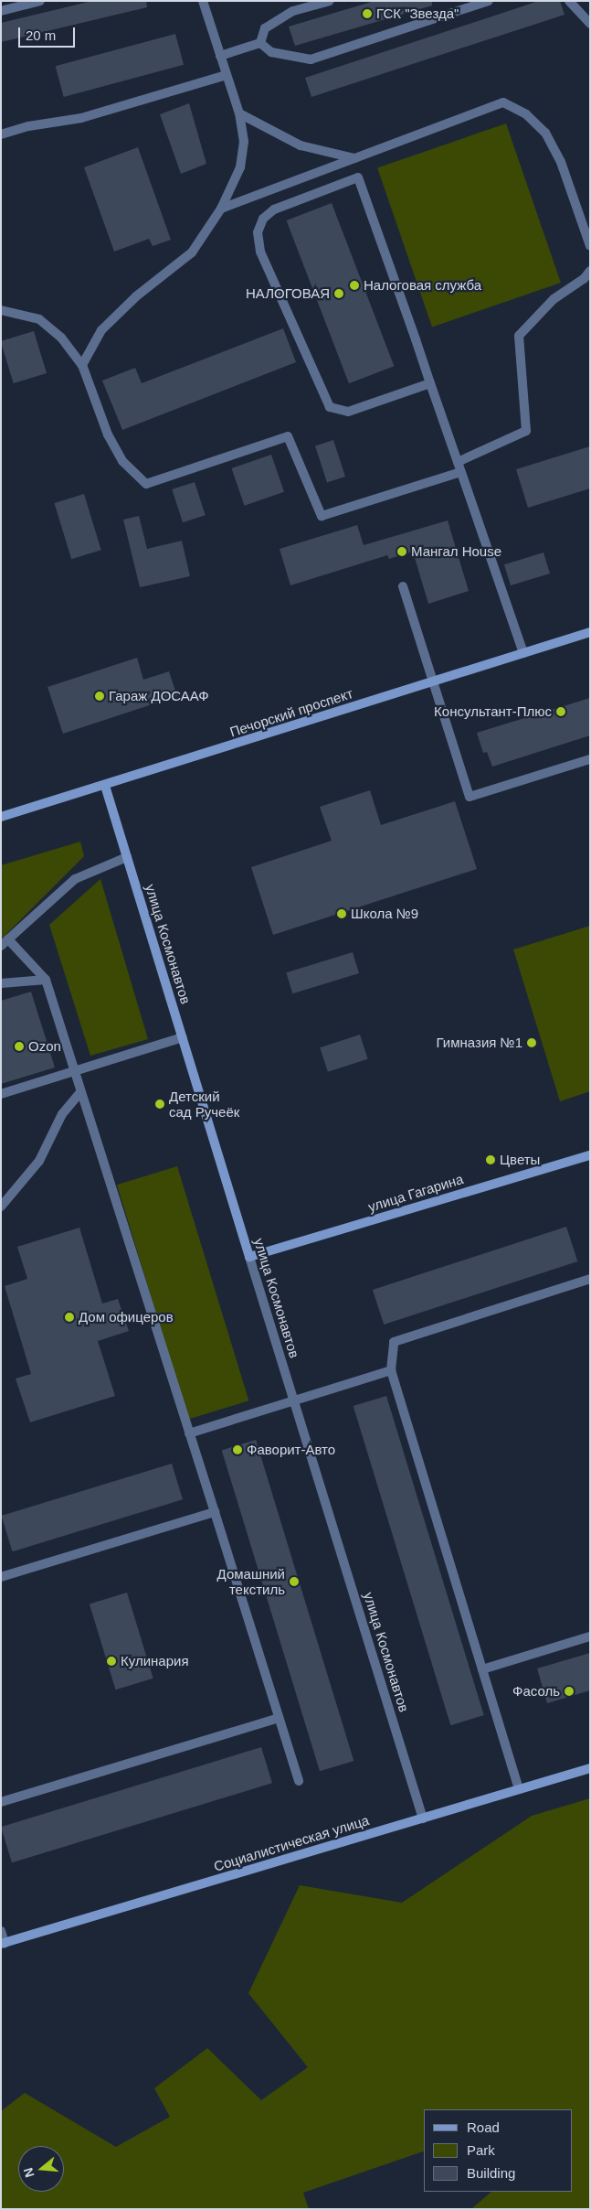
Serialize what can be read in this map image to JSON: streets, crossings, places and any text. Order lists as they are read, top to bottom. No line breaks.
{"streets":{"main road":["Печорский проспект","улица Космонавтов","улица Гагарина","Социалистическая улица"]},"crossings":[["Печорский проспект","улица Космонавтов"],["улица Космонавтов","улица Гагарина"],["улица Космонавтов","Социалистическая улица"]],"places":["ГСК \"Звезда\"","Налоговая служба","НАЛОГОВАЯ","Мангал House","Гараж ДОСААФ","Консультант-Плюс","Школа №9","Гимназия №1","Ozon","Детский сад Ручеёк","Цветы","Дом офицеров","Фаворит-Авто","Домашний текстиль","Кулинария","Фасоль"],"legend":["Road","Park","Building"],"scale_bar":"20 m","north":"left"}
